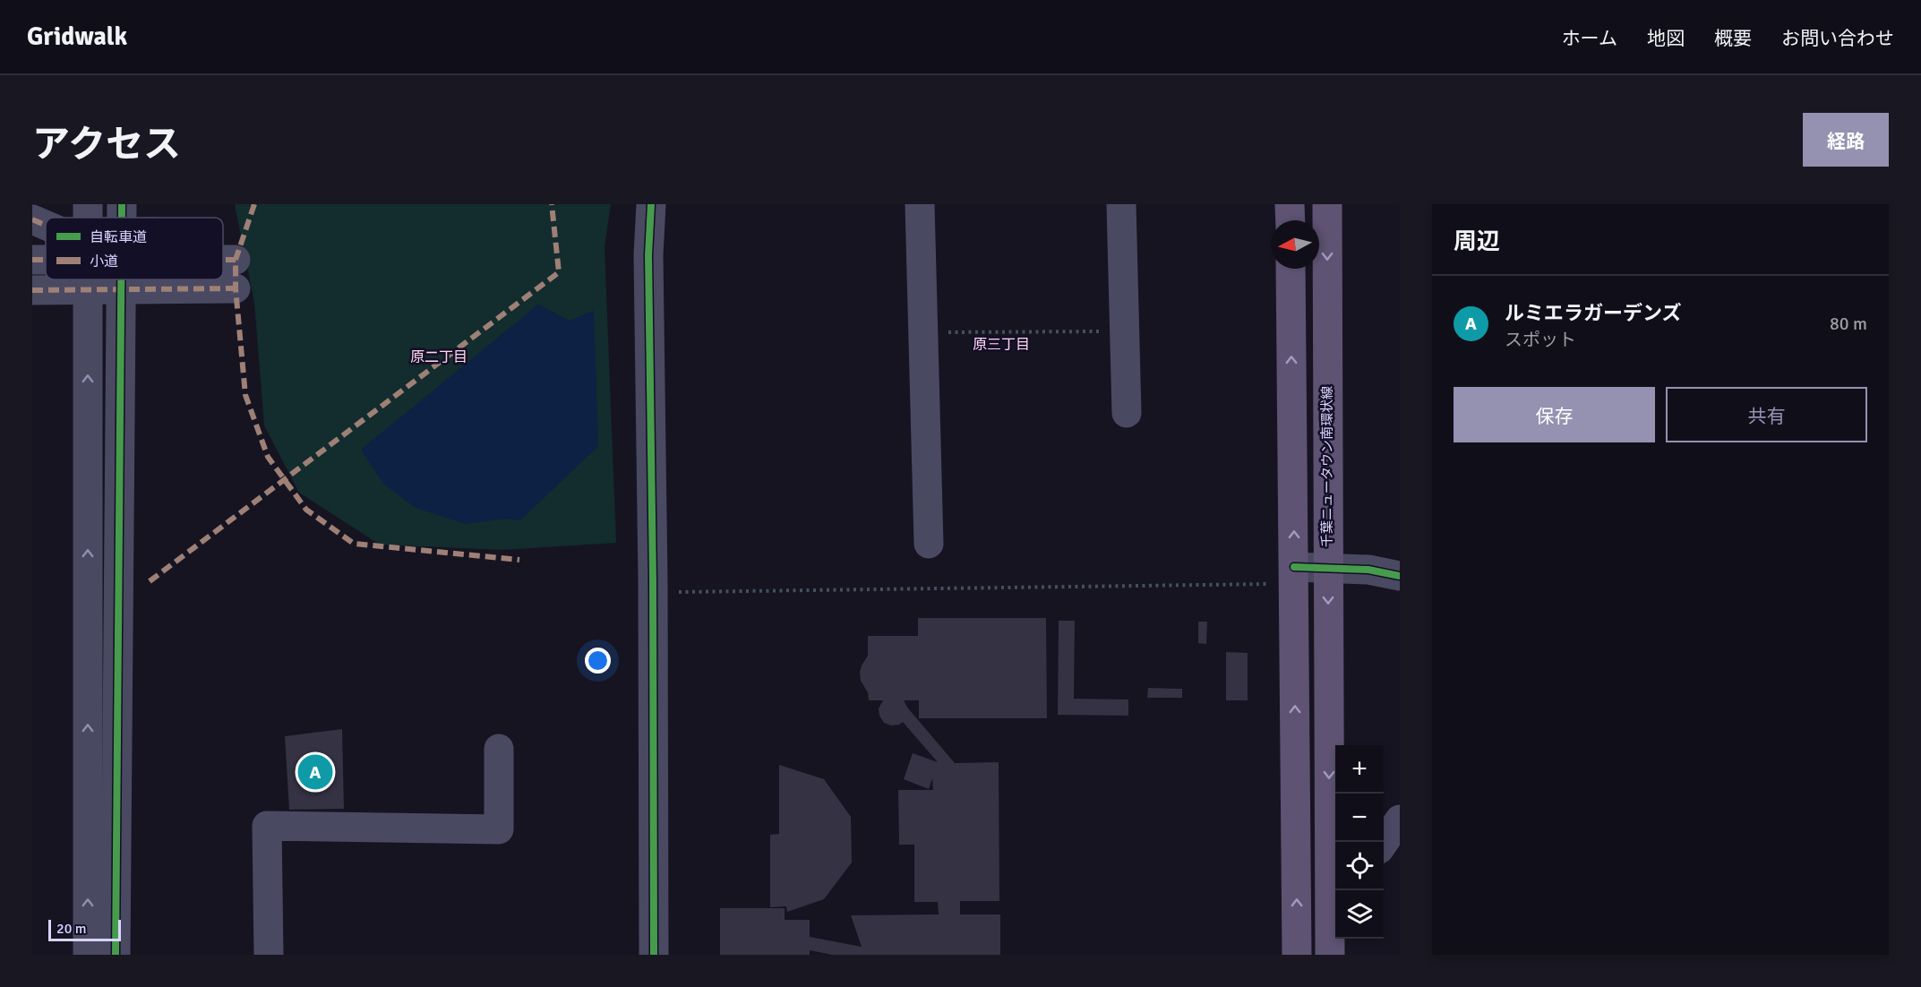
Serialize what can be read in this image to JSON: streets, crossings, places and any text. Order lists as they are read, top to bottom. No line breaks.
{"streets":{"main road":["千葉ニュータウン南環状線"]},"districts":["原三丁目","原二丁目"],"legend":["自転車道","小道"],"scale_bar":"20 m","north":"left","page":{"header":"Gridwalk","nav":["ホーム","地図","概要","お問い合わせ"],"title":"アクセス","buttons":["経路",["保存","共有"]],"heading":"周辺","list":[{"mark":"A","name":"ルミエラガーデンズ","note":"スポット","value":"80 m"}],"map_buttons":["+","−"],"pins":"A","scale":"20 m"}}
